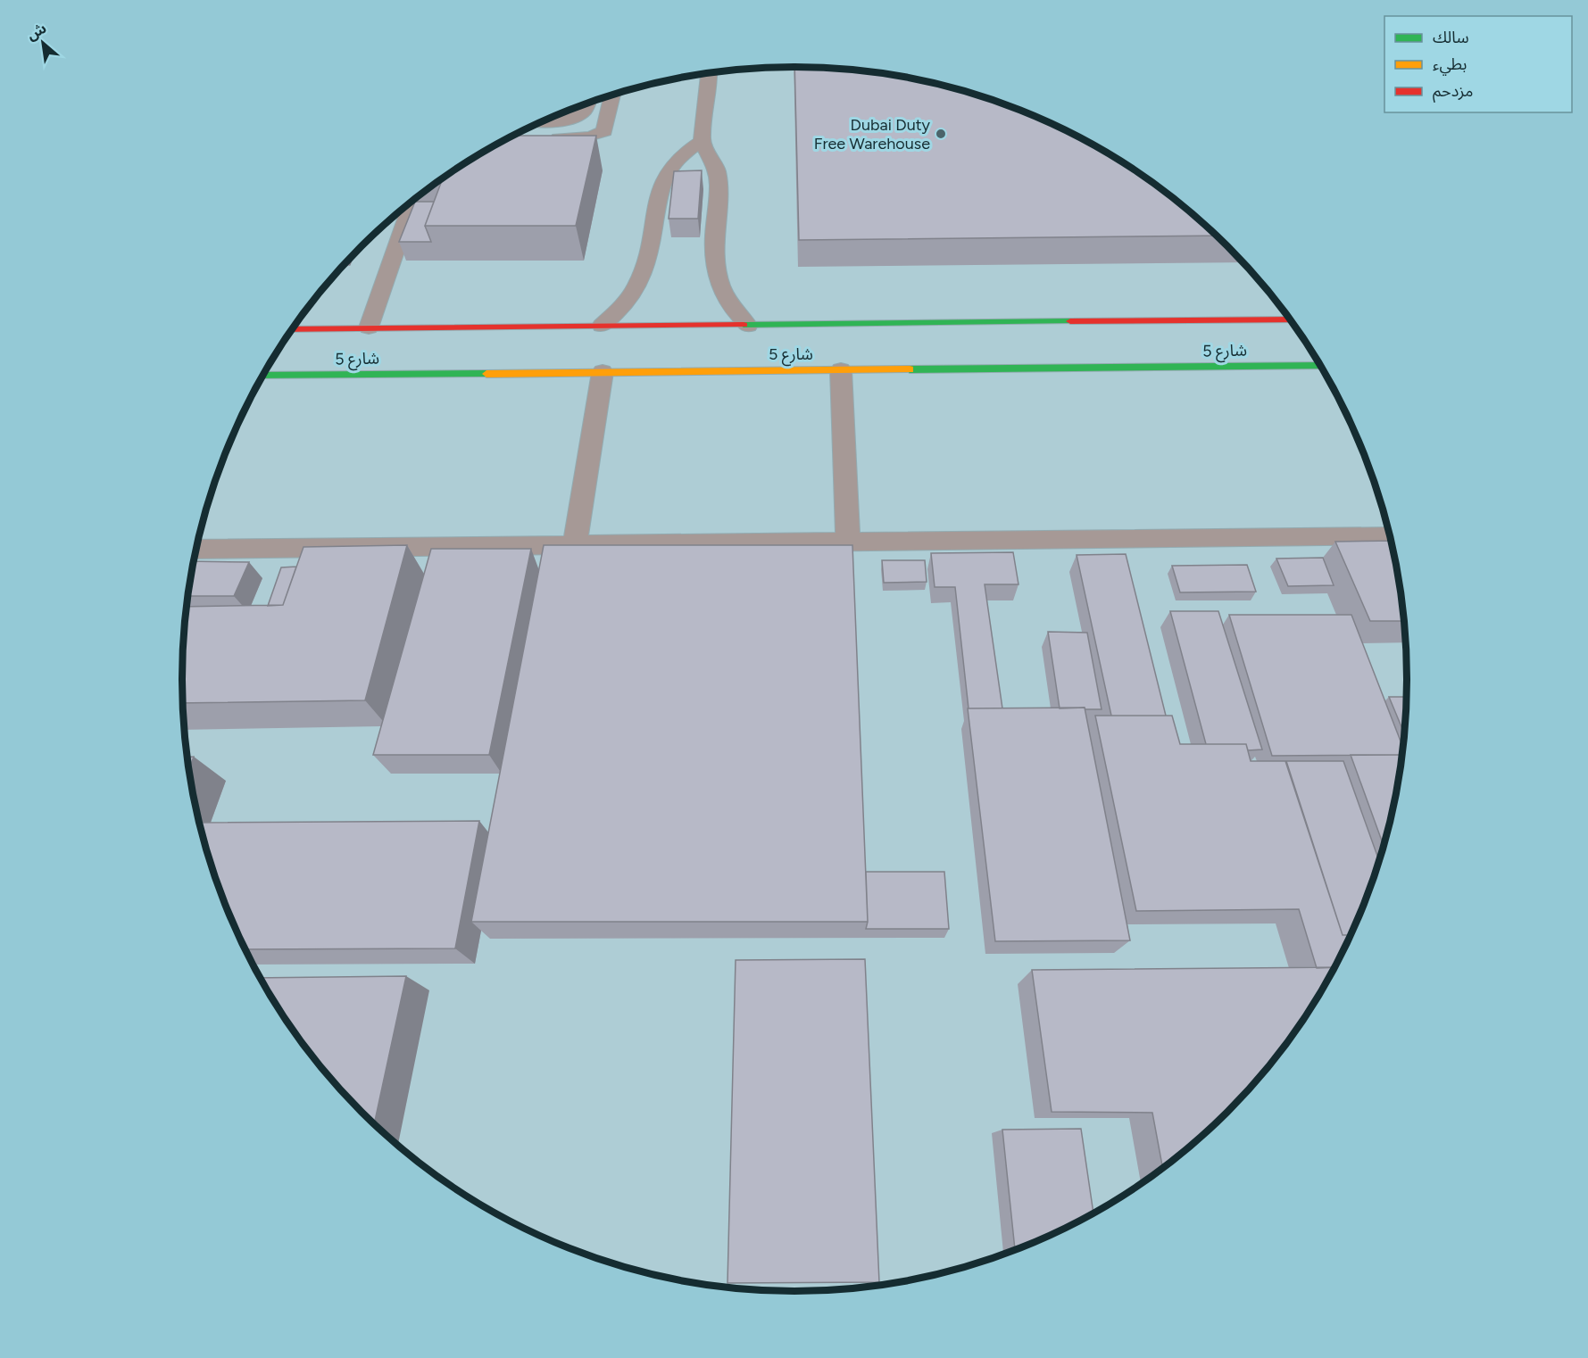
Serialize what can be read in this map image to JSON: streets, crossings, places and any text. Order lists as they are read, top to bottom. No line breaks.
{"streets":{"street":["شارع 5"]},"places":["Dubai Duty Free Warehouse"],"legend":["سالك","بطيء","مزدحم"],"north":"top left"}
